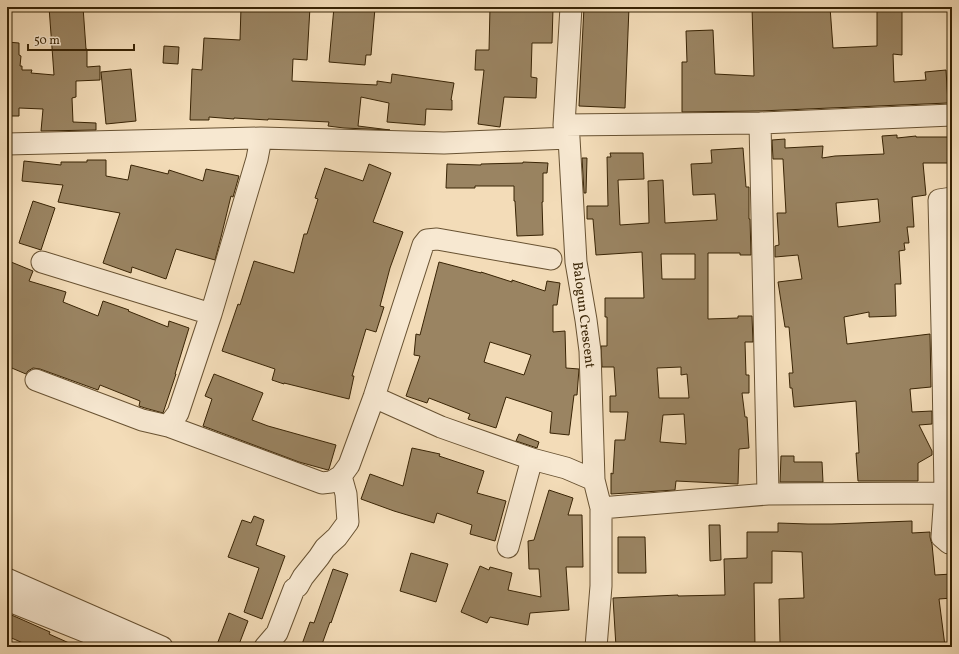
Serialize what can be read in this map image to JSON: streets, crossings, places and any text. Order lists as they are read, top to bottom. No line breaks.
{"streets":{"street":["Balogun Crescent"]},"scale_bar":"50 m"}
